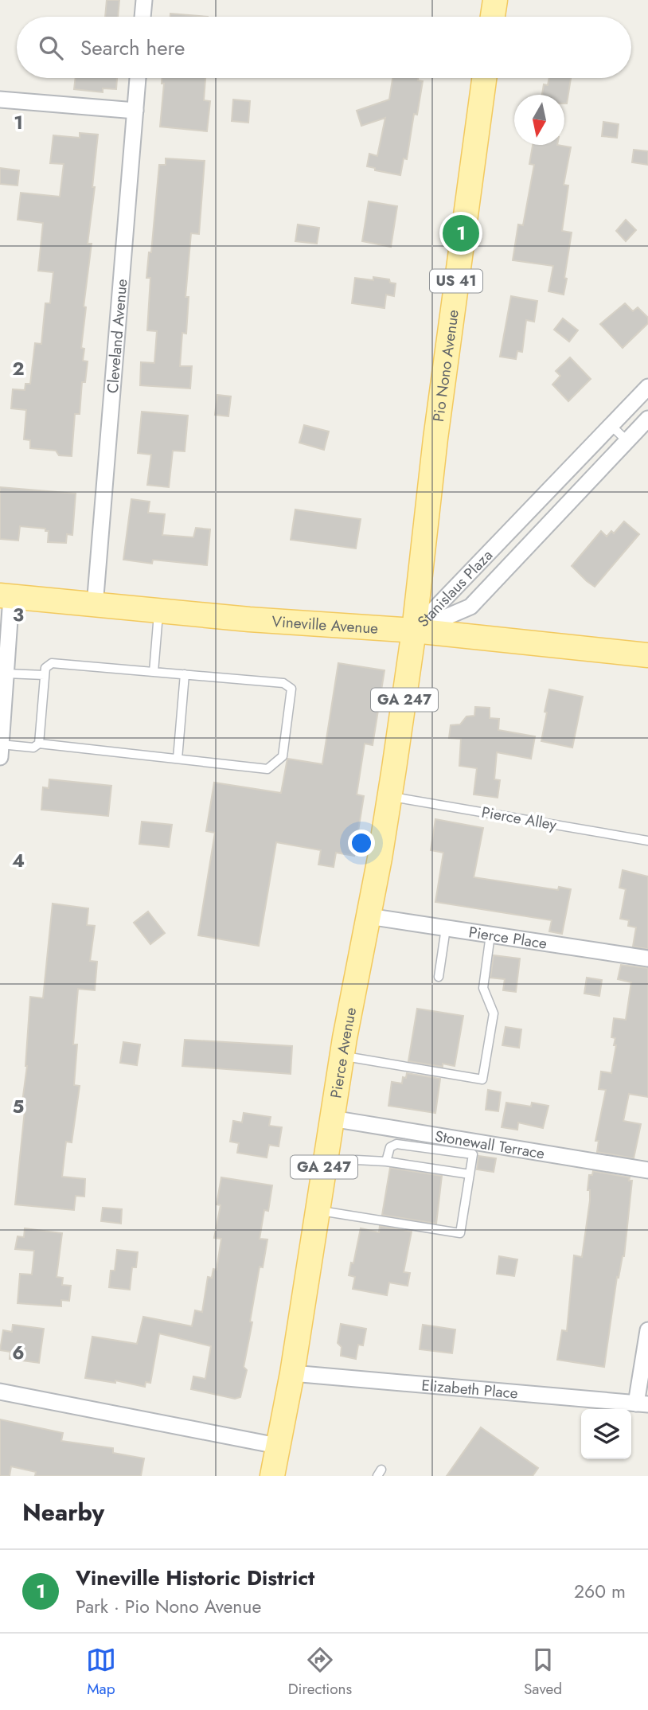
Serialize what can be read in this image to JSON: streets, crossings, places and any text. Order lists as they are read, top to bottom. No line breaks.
{"streets":{"main road":["US 41","Pio Nono Avenue","Vineville Avenue","GA 247","Pierce Avenue"],"street":["Cleveland Avenue","Stanislaus Plaza","Pierce Place","Stonewall Terrace","Elizabeth Place"],"lane":["Pierce Alley"]},"crossings":[["Cleveland Avenue","Vineville Avenue"],["Pio Nono Avenue","Stanislaus Plaza"],["Pio Nono Avenue","Vineville Avenue"],["Pio Nono Avenue","Pierce Avenue"],["Stanislaus Plaza","Vineville Avenue"],["Stanislaus Plaza","Pierce Avenue"],["Vineville Avenue","Pierce Avenue"],["Pierce Alley","Pierce Avenue"],["Pierce Place","Pierce Avenue"],["Pierce Avenue","Stonewall Terrace"],["Pierce Avenue","Elizabeth Place"]],"north":"bottom","page":{"search":"Search here","pins":"1","heading":"Nearby","list":[{"mark":"1","name":"Vineville Historic District","note":"Park · Pio Nono Avenue","value":"260 m"}],"nav":["Map","Directions","Saved"]},"grid":{"rows":["1","2","3","4","5","6"]}}
